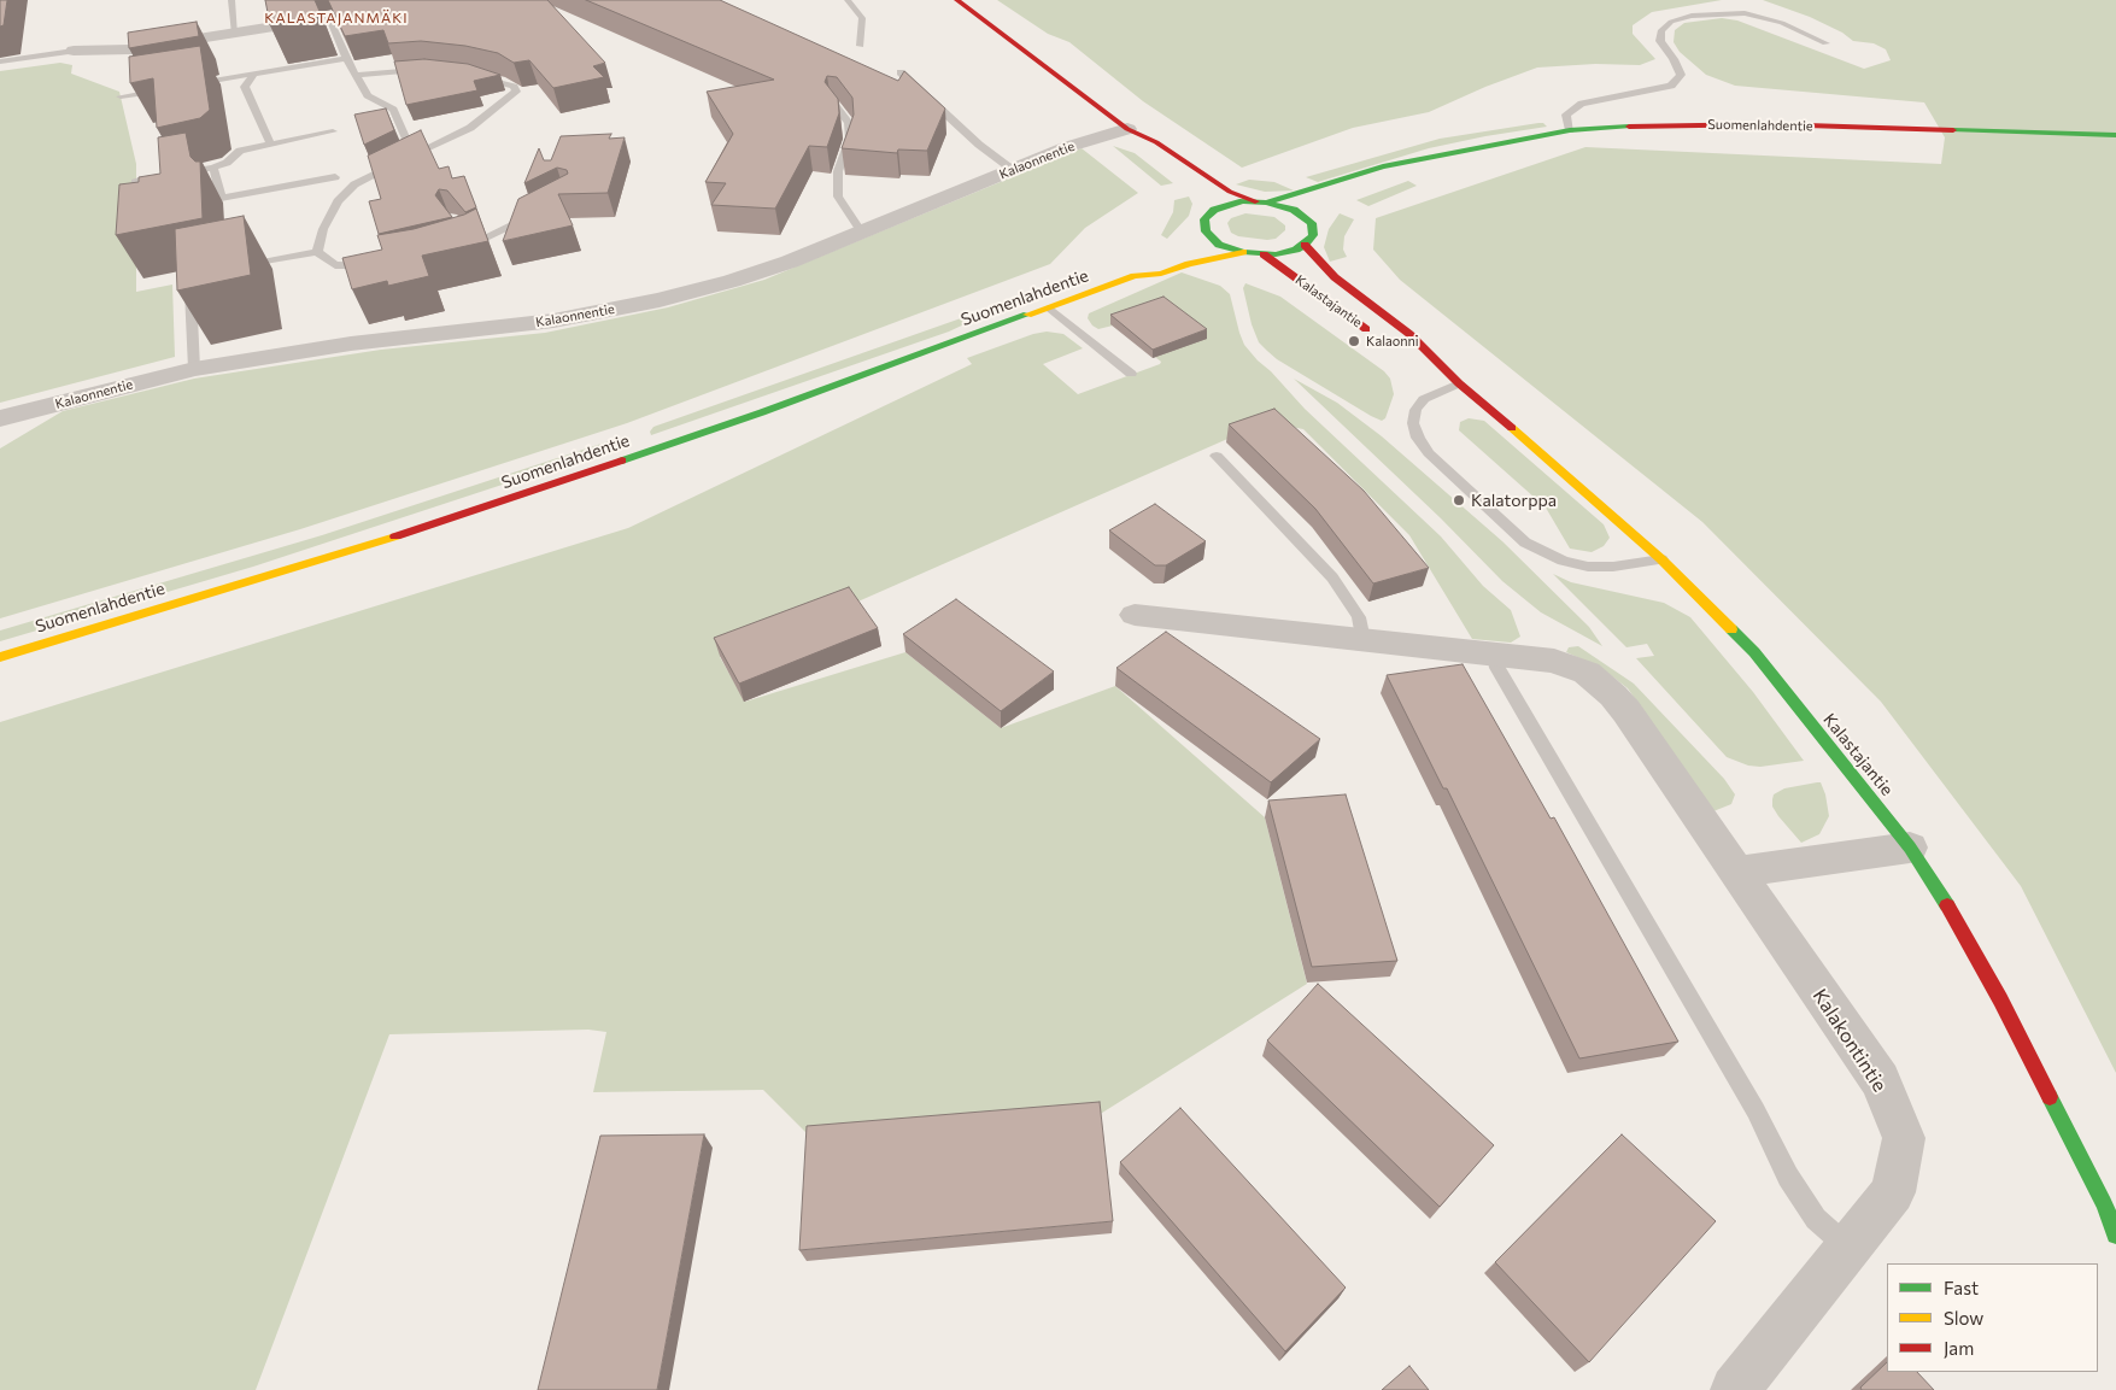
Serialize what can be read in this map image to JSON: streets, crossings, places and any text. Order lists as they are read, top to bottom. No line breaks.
{"streets":{"main road":["Suomenlahdentie","Kalastajantie"],"street":["Kalaonnentie","Kalakontintie"]},"districts":["KALASTAJANMÄKI"],"places":["Kalaonni","Kalatorppa"],"legend":["Fast","Slow","Jam"]}
